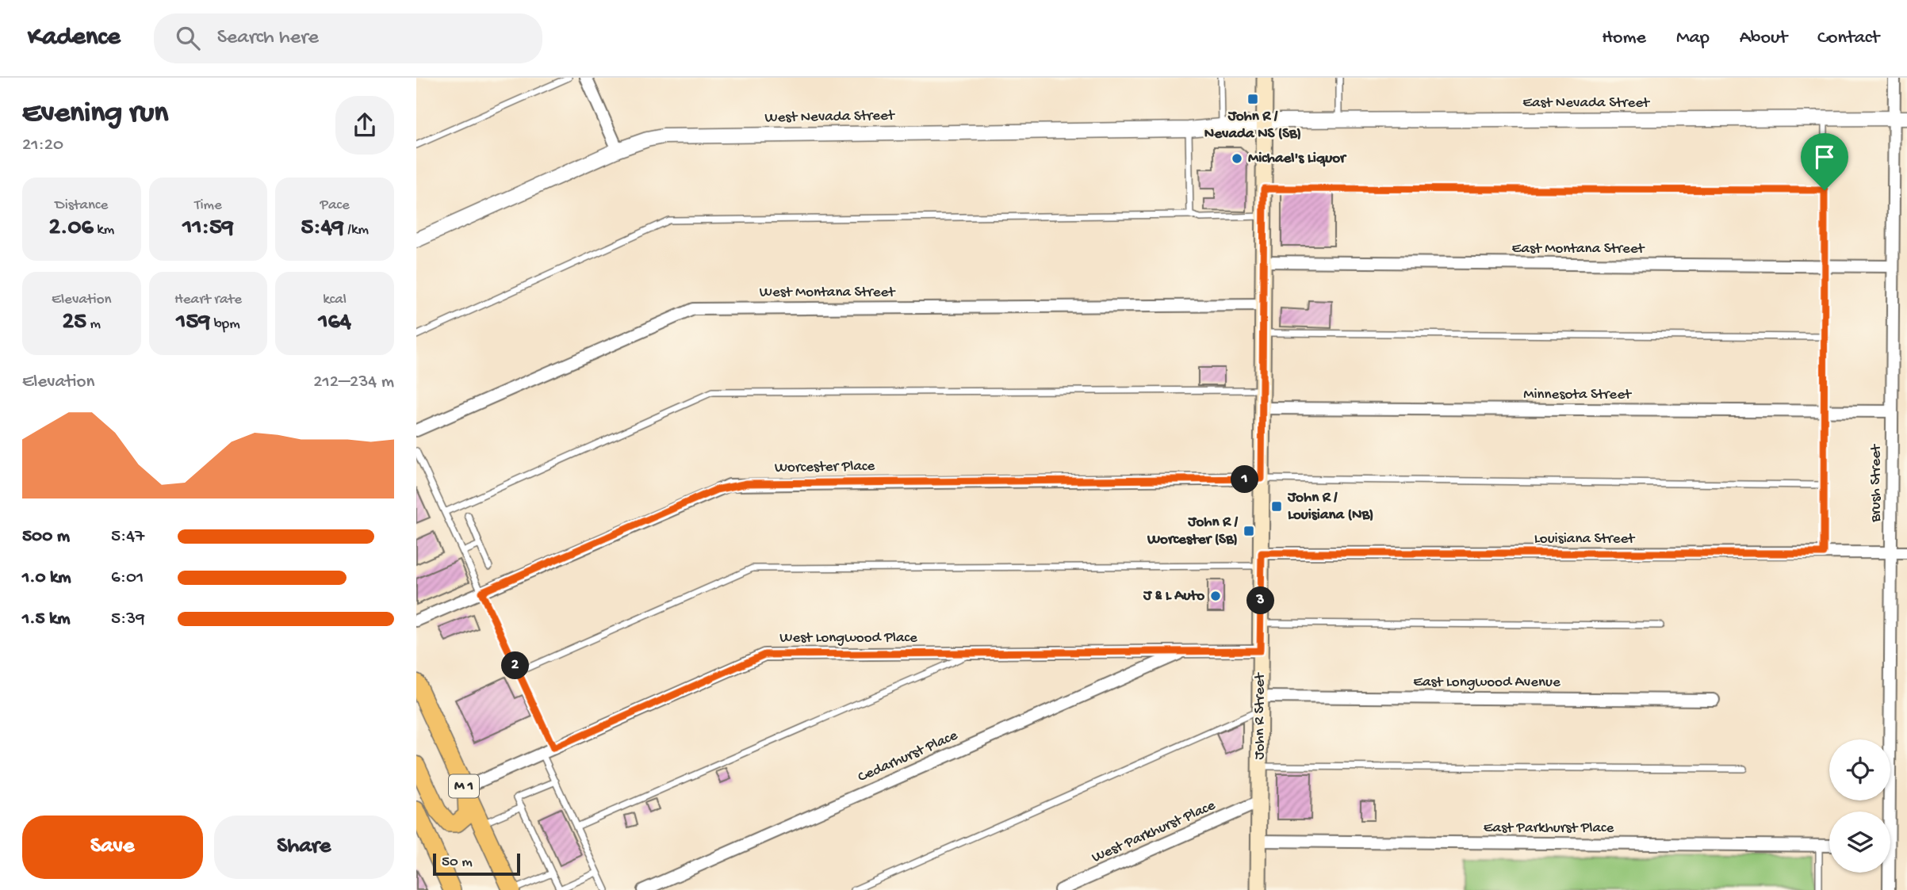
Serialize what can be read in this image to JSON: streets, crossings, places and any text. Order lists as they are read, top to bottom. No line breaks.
{"streets":{"main road":["John R Street","M 1"],"street":["East Nevada Street","West Nevada Street","East Montana Street","West Montana Street","Minnesota Street","Worcester Place","Brush Street","Louisiana Street","West Longwood Place","East Longwood Avenue","Cedarhurst Place","East Parkhurst Place","West Parkhurst Place"]},"crossings":[["East Nevada Street","West Nevada Street"],["East Nevada Street","Brush Street"],["East Nevada Street","John R Street"],["West Nevada Street","John R Street"],["East Montana Street","Brush Street"],["East Montana Street","John R Street"],["West Montana Street","John R Street"],["Minnesota Street","Brush Street"],["Minnesota Street","John R Street"],["Worcester Place","John R Street"],["Brush Street","Louisiana Street"],["Louisiana Street","John R Street"],["West Longwood Place","John R Street"],["West Longwood Place","Cedarhurst Place"],["West Longwood Place","M 1"],["East Longwood Avenue","John R Street"],["John R Street","East Parkhurst Place"],["John R Street","West Parkhurst Place"]],"places":{"transit":["John R / Nevada NS (SB)","John R / Louisiana (NB)","John R / Worcester (SB)"],"other":["Michael's Liquor","J & L Auto"]},"scale_bar":"50 m","page":{"header":"Kadence","search":"Search here","nav":["Home","Map","About","Contact"],"heading":["Evening run","21:20"],"stats":[["Distance","2.06 km"],["Time","11:59"],["Pace","5:49 /km"],["Elevation","25 m"],["Heart rate","159 bpm"],["kcal","164"]],"chart":["Elevation","212–234 m"],"pins":["1","3","2"],"list":[{"name":"500 m","note":"5:47"},{"name":"1.0 km","note":"6:01"},{"name":"1.5 km","note":"5:39"}],"buttons":["Save","Share"],"scale":"50 m"}}
